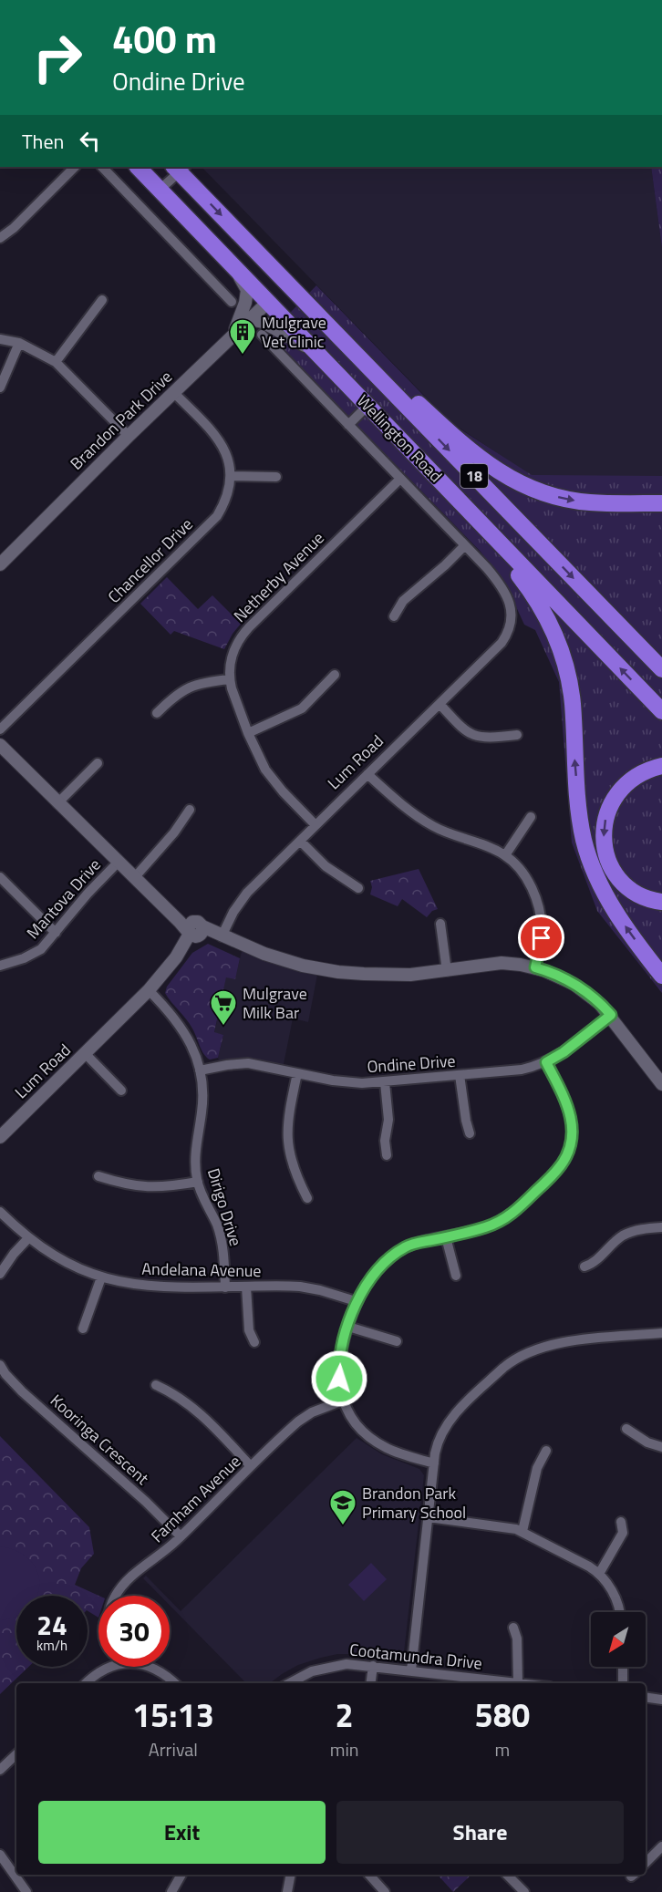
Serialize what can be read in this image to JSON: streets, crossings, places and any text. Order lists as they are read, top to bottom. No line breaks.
{"streets":{"highway":["Wellington Road","18"],"street":["Brandon Park Drive","Chancellor Drive","Netherby Avenue","Lum Road","Mantova Drive","Ondine Drive","Dirigo Drive","Andelana Avenue","Kooringa Crescent","Farnham Avenue","Cootamundra Drive"]},"crossings":[["Brandon Park Drive","Wellington Road"],["Netherby Avenue","Lum Road"],["Lum Road","Dirigo Drive"],["Ondine Drive","Dirigo Drive"],["Dirigo Drive","Andelana Avenue"],["Kooringa Crescent","Farnham Avenue"]],"places":{"building":["Mulgrave Vet Clinic"],"supermarket":["Mulgrave Milk Bar"],"school or university":["Brandon Park Primary School"]},"north":"bottom left","page":{"turn":["400 m","Ondine Drive"],"then":"Then","speed":"24 km/h","limit":"30","eta":["15:13","Arrival","2","min","580","m"],"buttons":["Exit","Share"]}}
